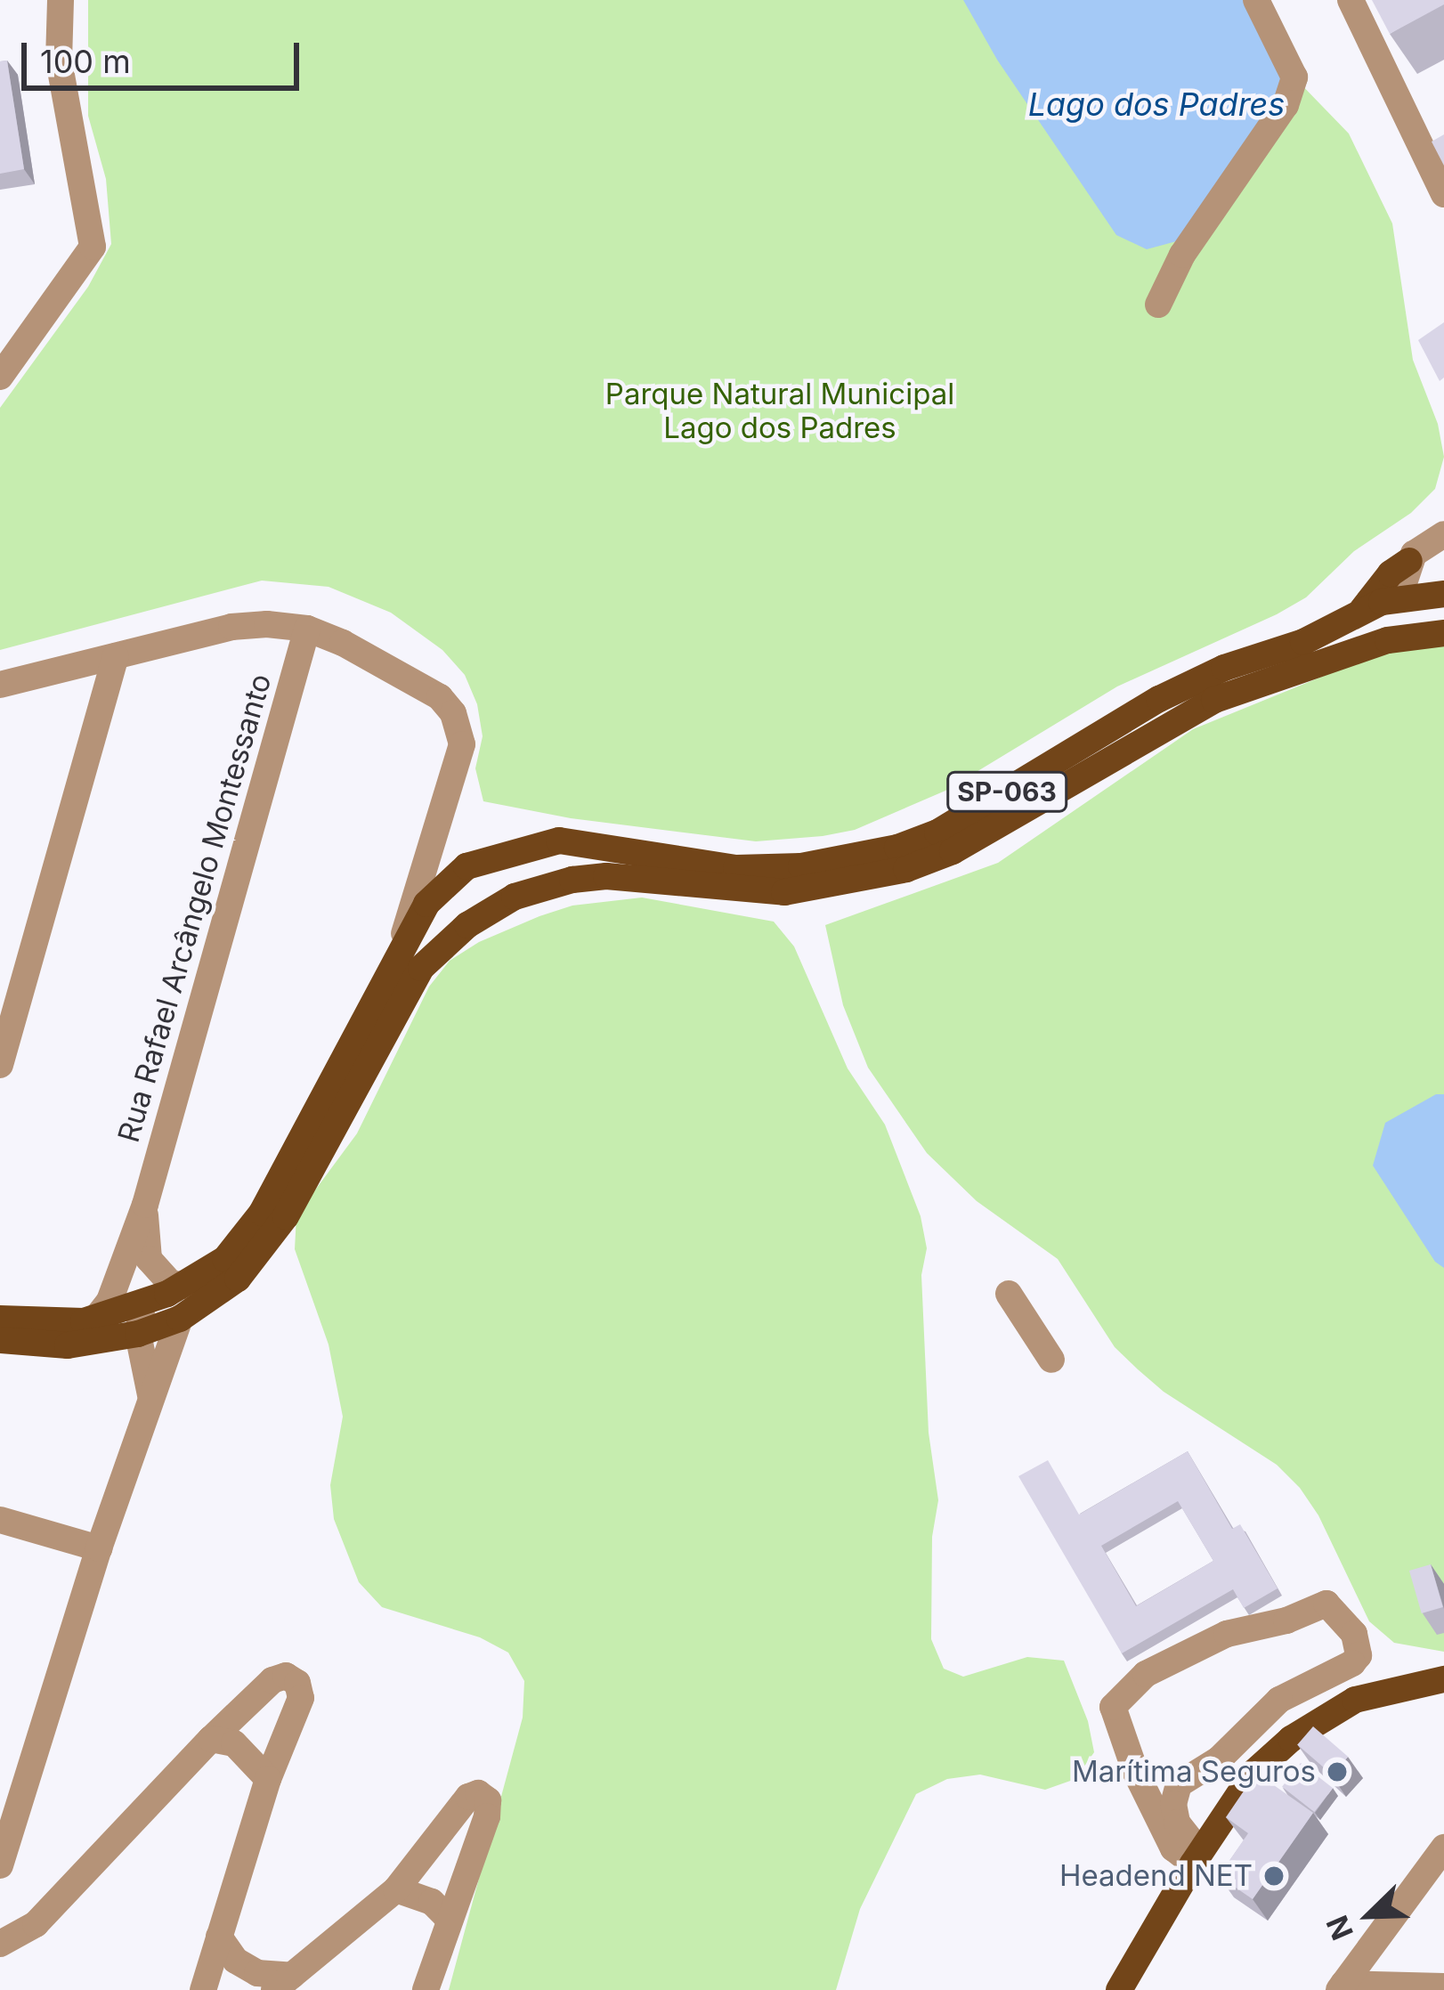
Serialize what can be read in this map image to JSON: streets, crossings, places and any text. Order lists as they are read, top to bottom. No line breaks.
{"streets":{"main road":["SP-063"],"street":["Rua Rafael Arcângelo Montessanto"]},"water":["Lago dos Padres"],"parks":["Parque Natural Municipal Lago dos Padres"],"places":["Marítima Seguros","Headend NET"],"scale_bar":"100 m","north":"bottom left"}
